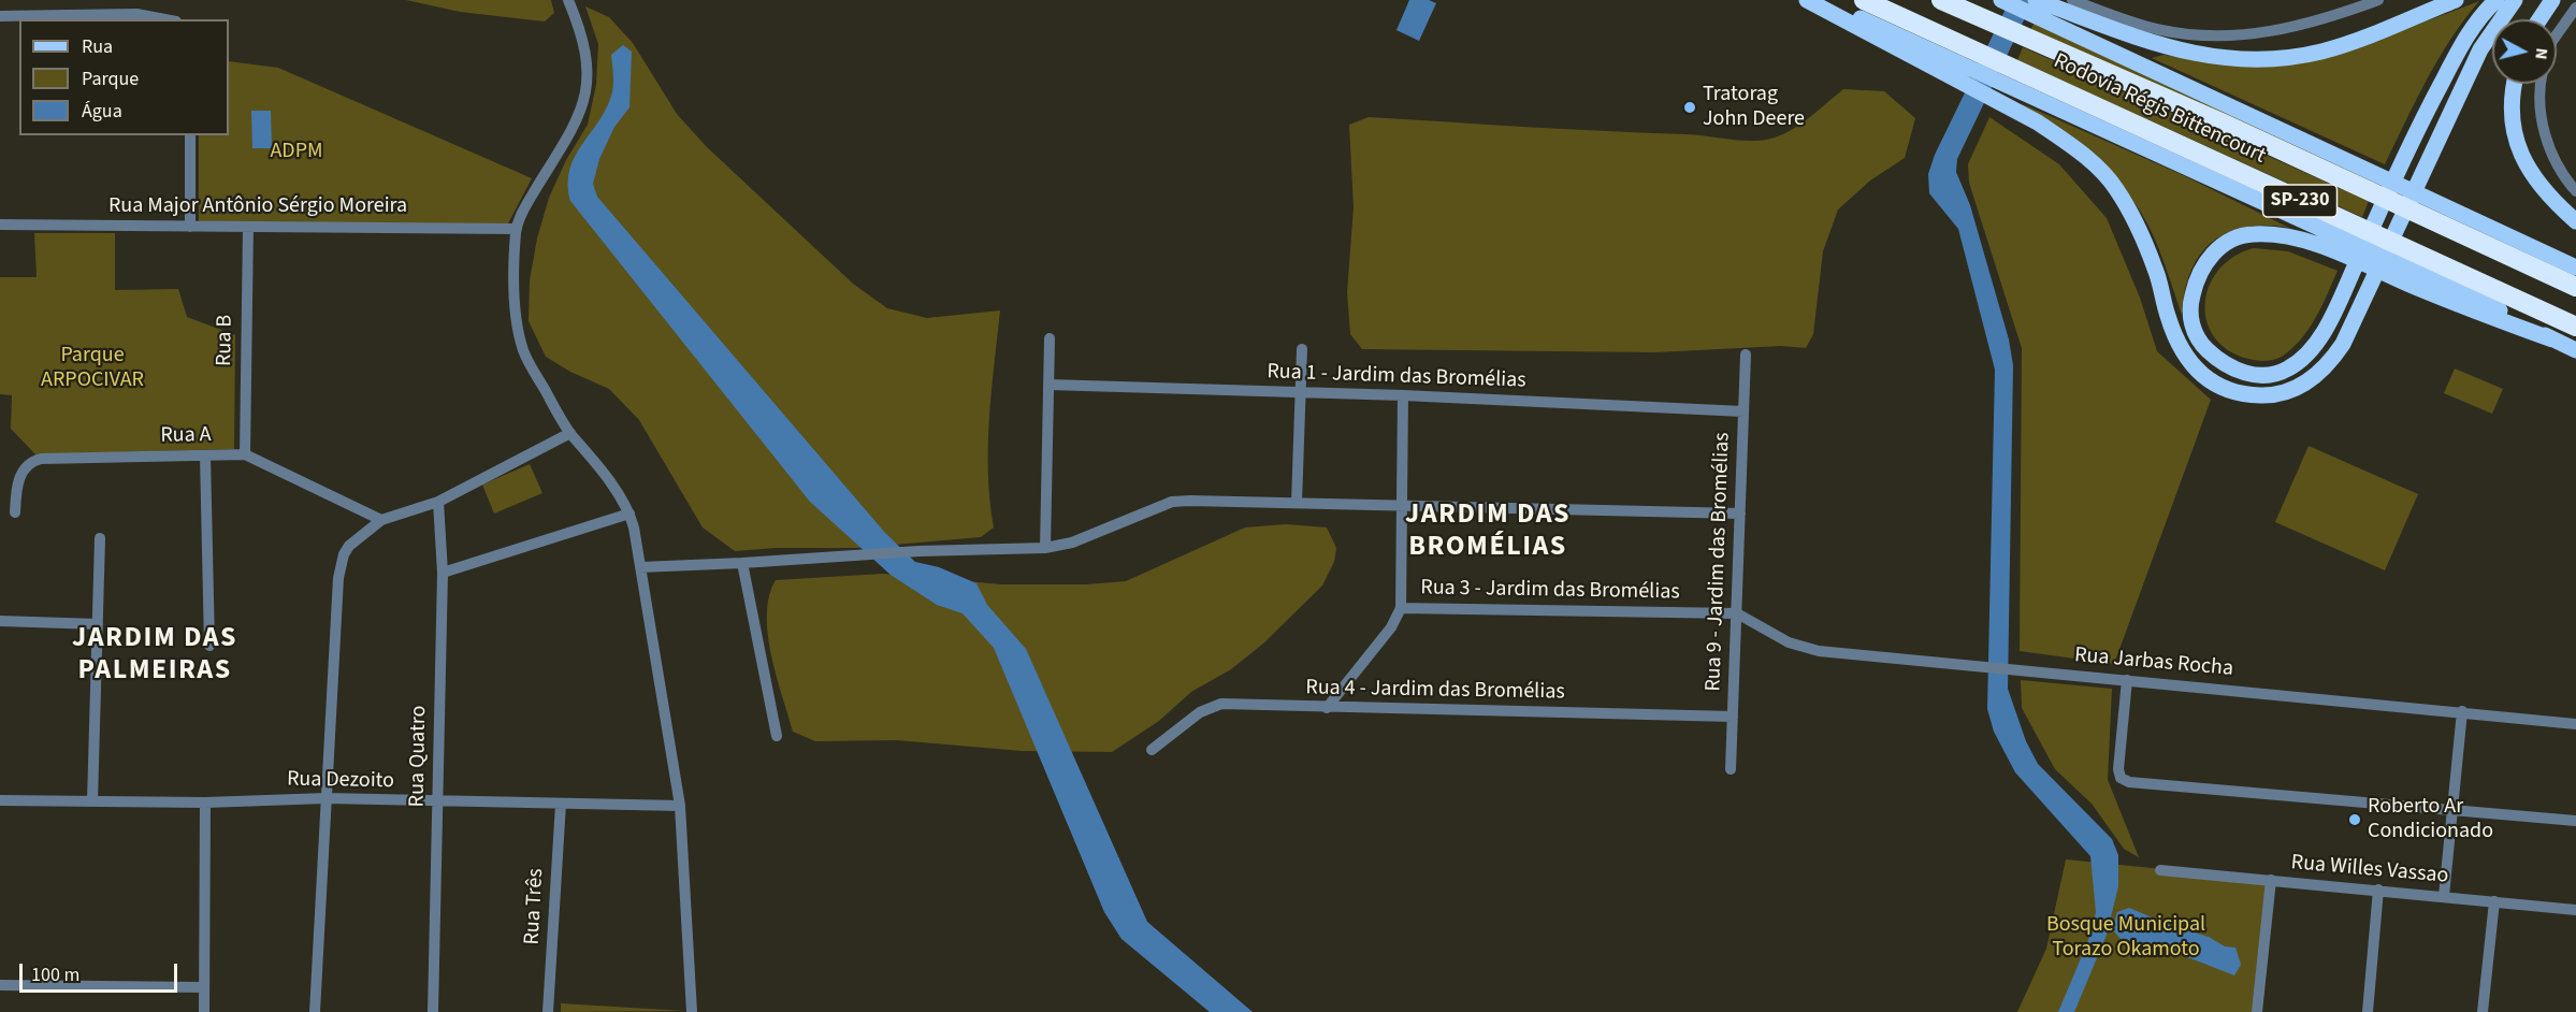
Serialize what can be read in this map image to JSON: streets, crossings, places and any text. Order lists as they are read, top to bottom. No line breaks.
{"streets":{"highway":["Rodovia Régis Bittencourt","SP-230"],"street":["Rua Major Antônio Sérgio Moreira","Rua B","Rua 1 - Jardim das Bromélias","Rua A","Rua 9 - Jardim das Bromélias","Rua 3 - Jardim das Bromélias","Rua Jarbas Rocha","Rua 4 - Jardim das Bromélias","Rua Quatro","Rua Dezoito","Rua Willes Vassao","Rua Três"]},"crossings":[["Rua Major Antônio Sérgio Moreira","Rua B"],["Rua B","Rua A"],["Rua 1 - Jardim das Bromélias","Rua 9 - Jardim das Bromélias"],["Rua 9 - Jardim das Bromélias","Rua 3 - Jardim das Bromélias"],["Rua 9 - Jardim das Bromélias","Rua Jarbas Rocha"],["Rua 9 - Jardim das Bromélias","Rua 4 - Jardim das Bromélias"],["Rua 3 - Jardim das Bromélias","Rua Jarbas Rocha"],["Rua Quatro","Rua Dezoito"],["Rua Dezoito","Rua Três"]],"districts":["JARDIM DAS BROMÉLIAS","JARDIM DAS PALMEIRAS"],"parks":["ADPM","Parque ARPOCIVAR","Bosque Municipal Torazo Okamoto"],"places":["Tratorag John Deere","Roberto Ar Condicionado"],"legend":["Rua","Parque","Água"],"scale_bar":"100 m","north":"right"}
